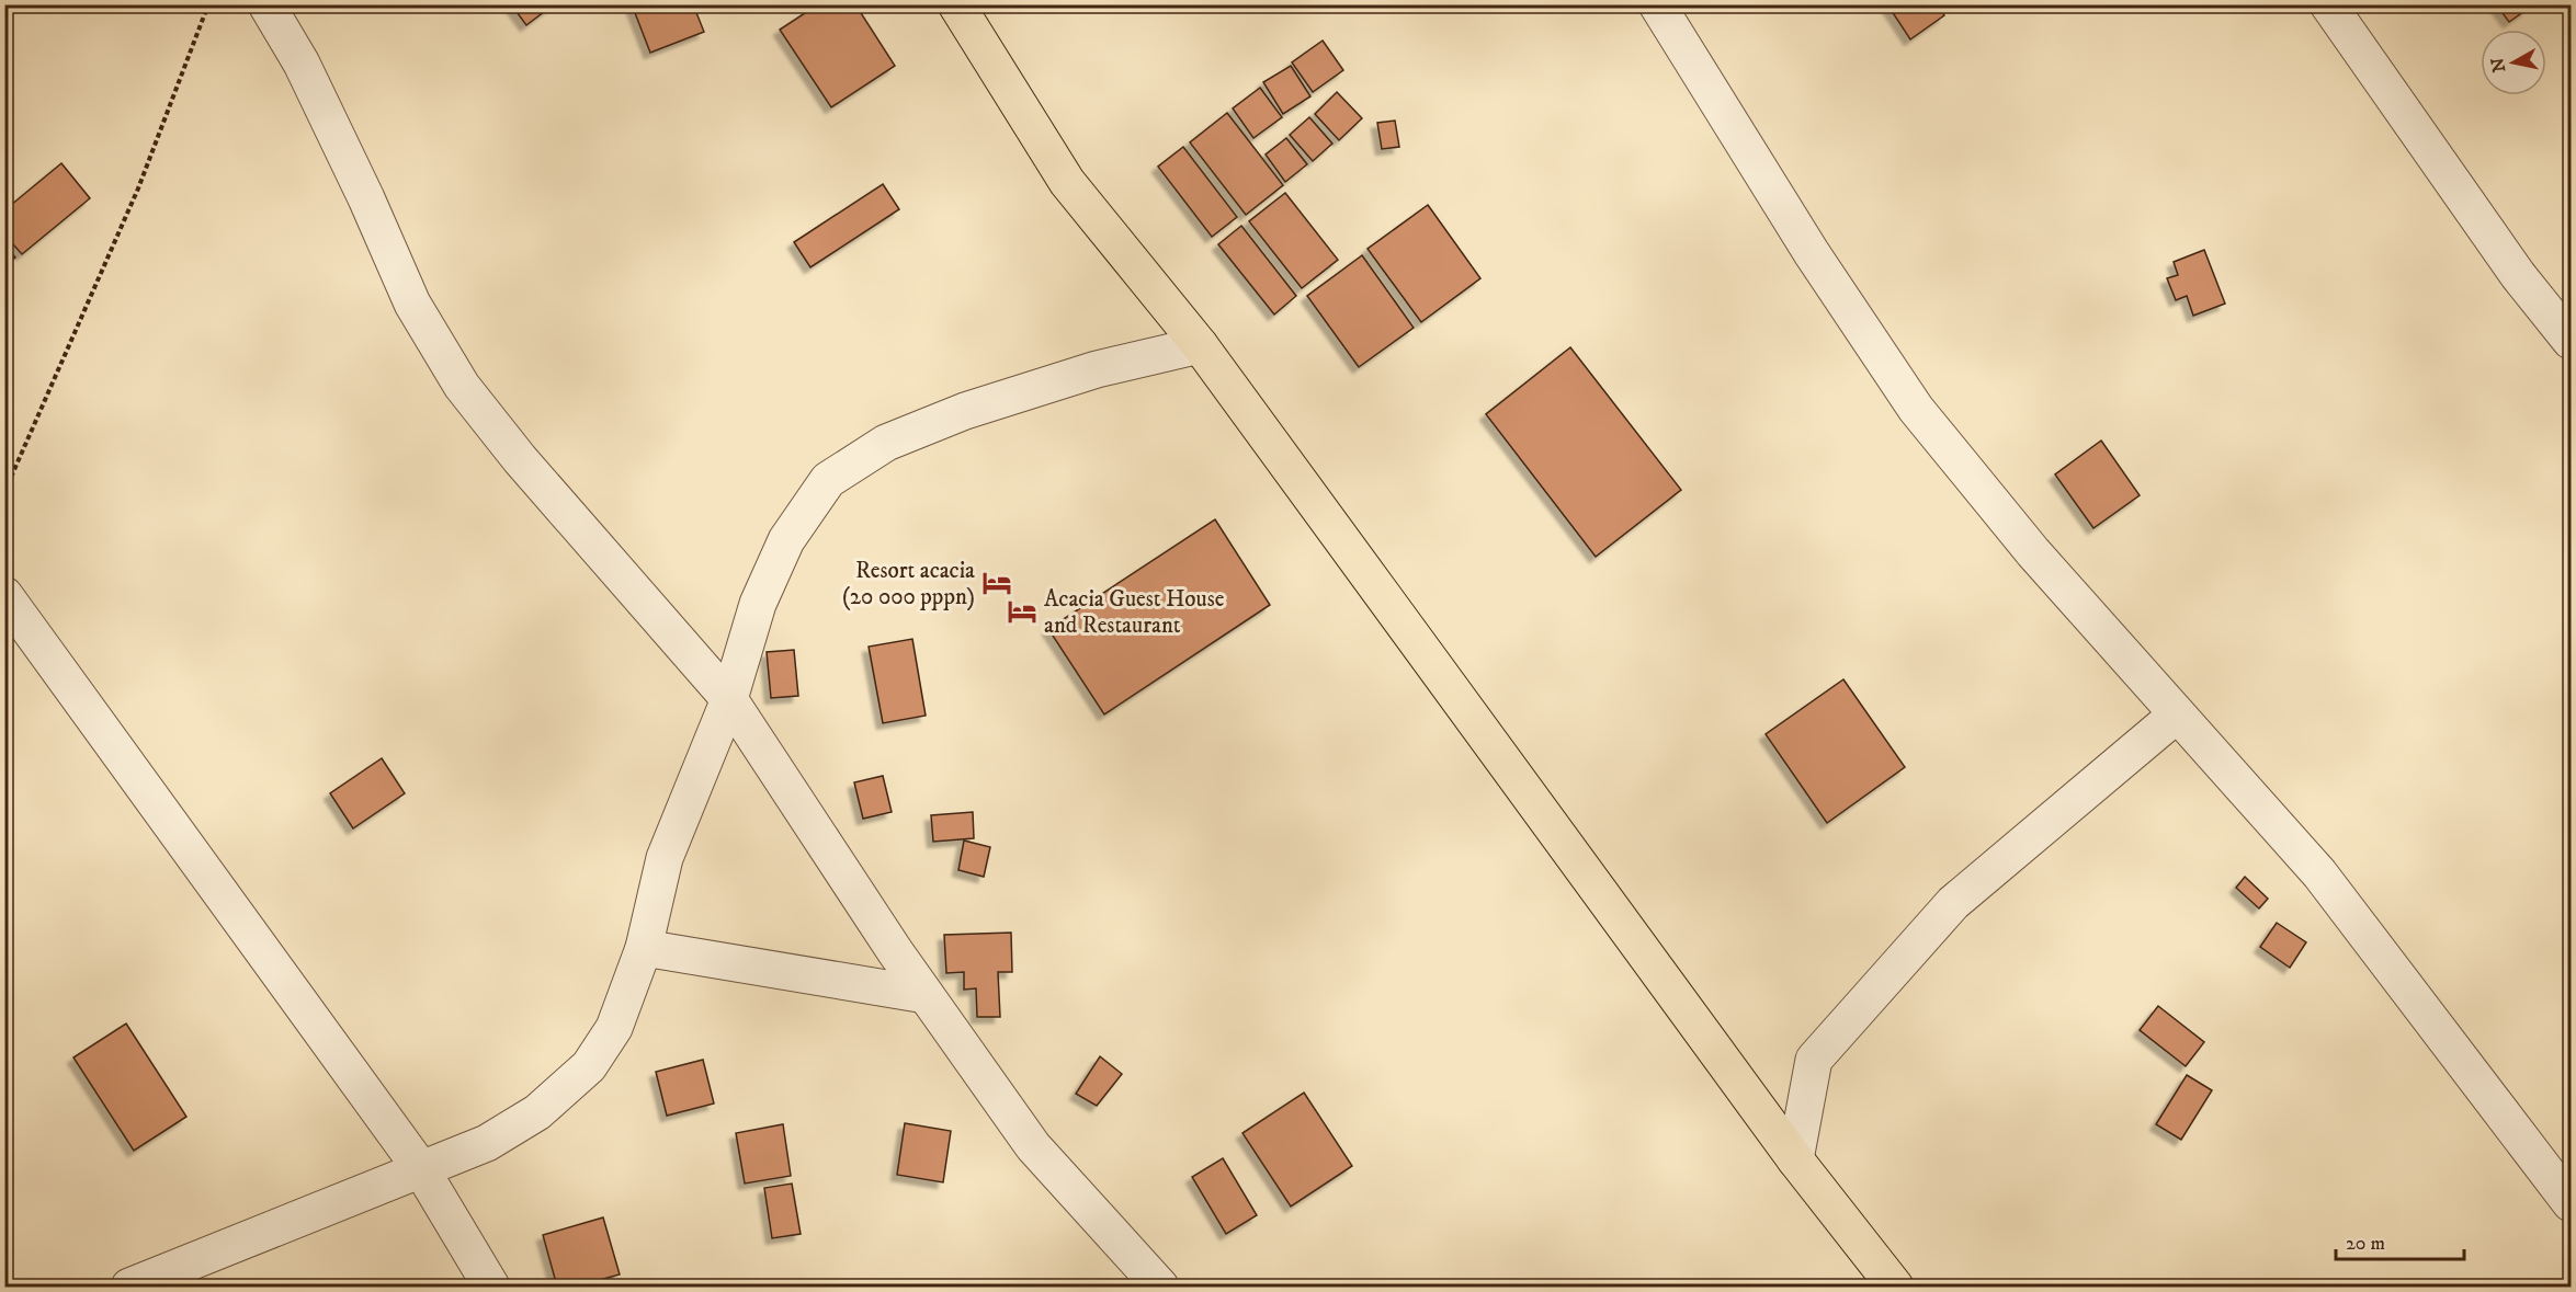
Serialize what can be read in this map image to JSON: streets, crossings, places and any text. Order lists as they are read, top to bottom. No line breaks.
{"places":{"hotel":["Resort acacia (20 000 pppn)","Acacia Guest House and Restaurant"]},"scale_bar":"20 m","north":"left"}
